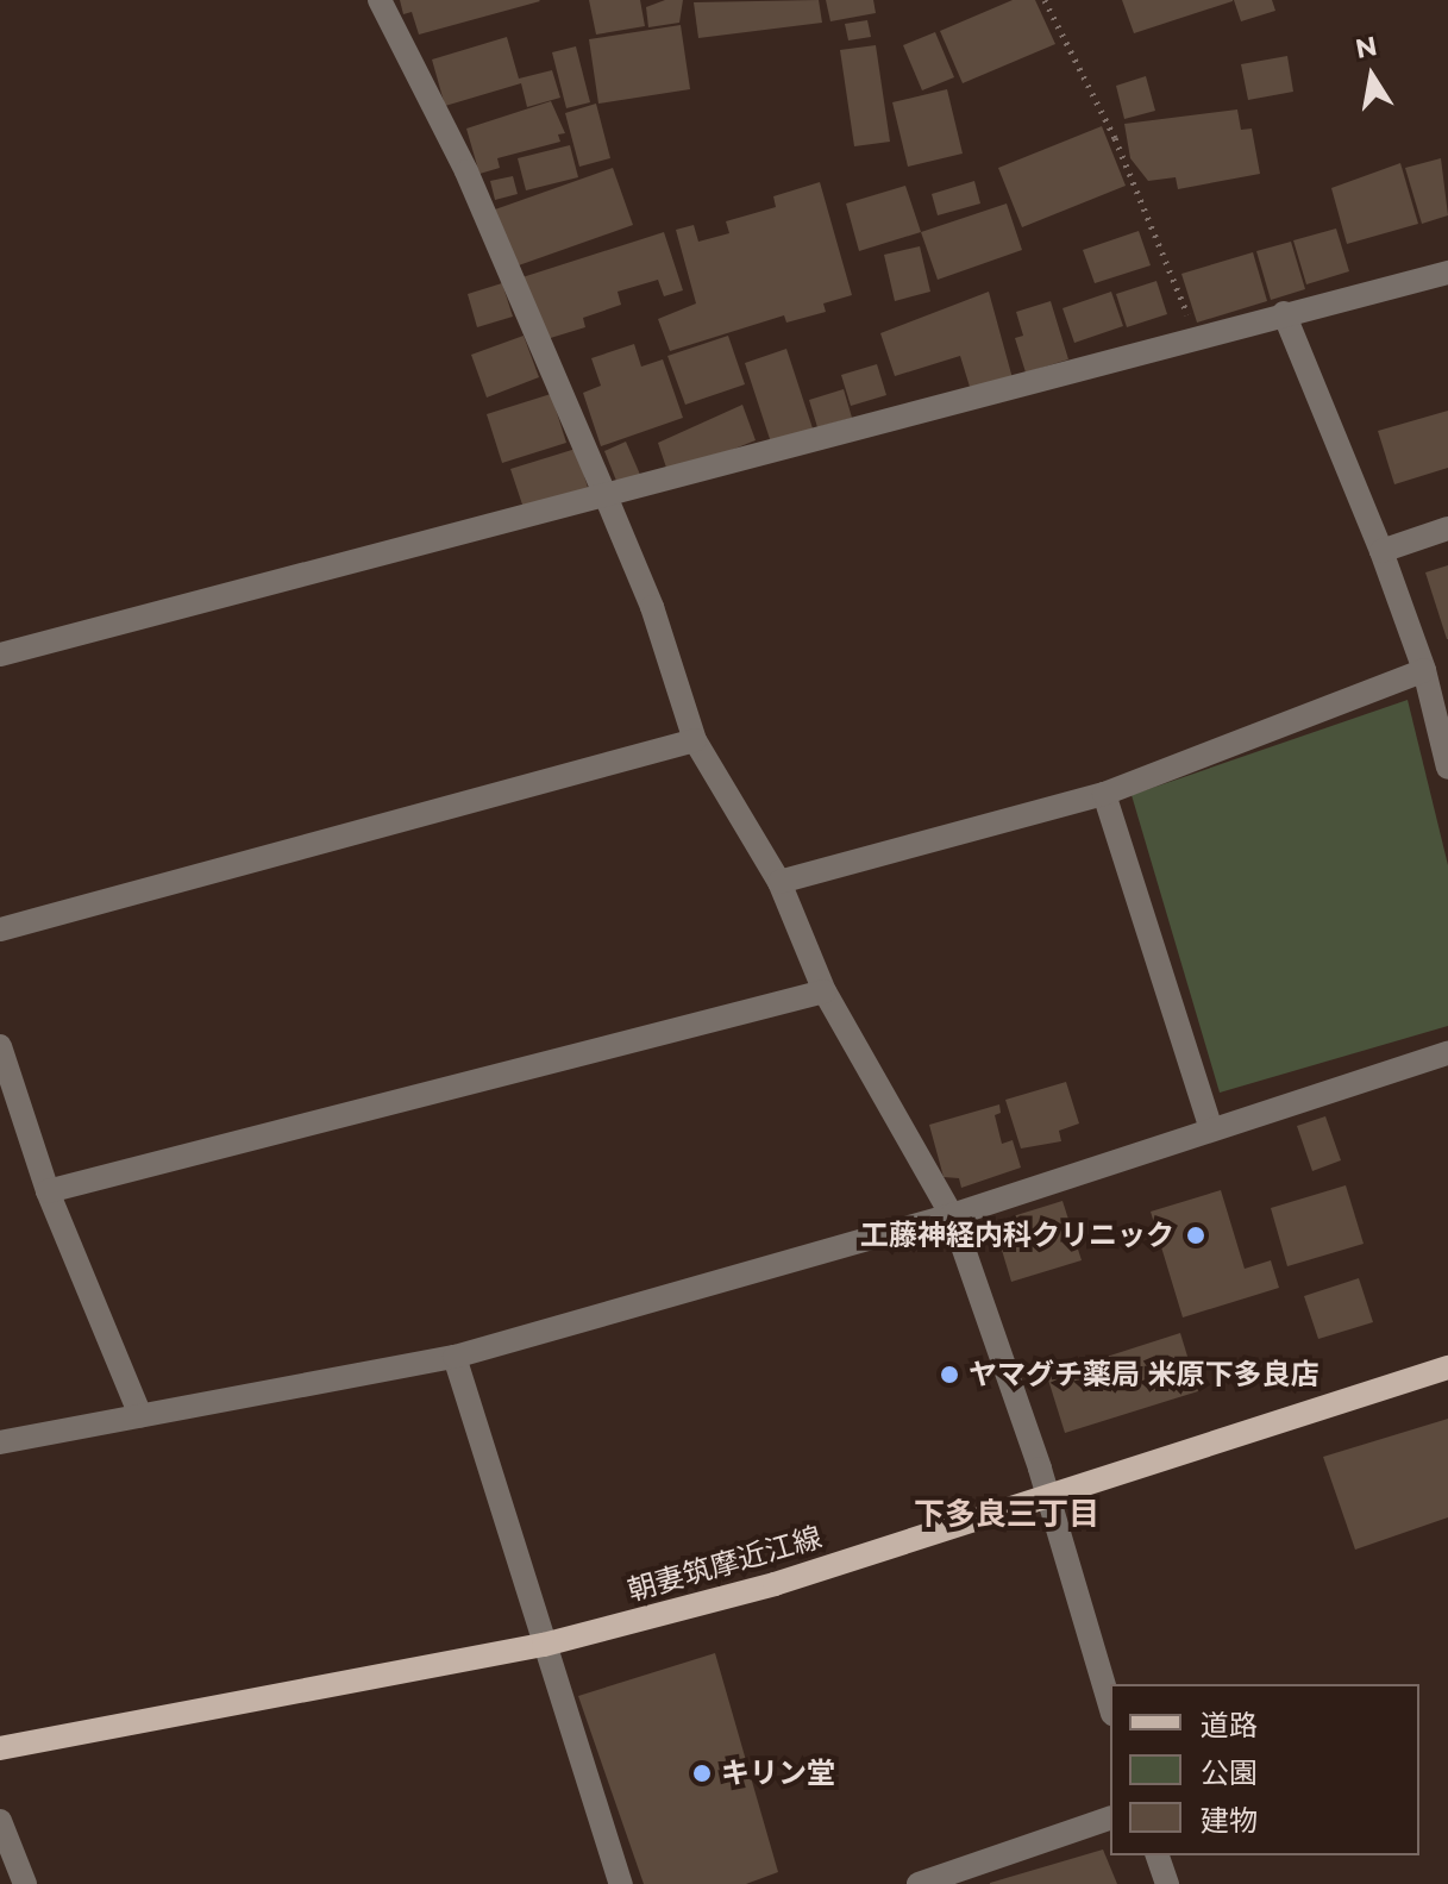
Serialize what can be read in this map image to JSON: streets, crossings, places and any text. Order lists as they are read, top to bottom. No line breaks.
{"streets":{"main road":["朝妻筑摩近江線"]},"districts":["下多良三丁目"],"places":["工藤神経内科クリニック","ヤマグチ薬局 米原下多良店","キリン堂"],"legend":["道路","公園","建物"],"north":"top"}
